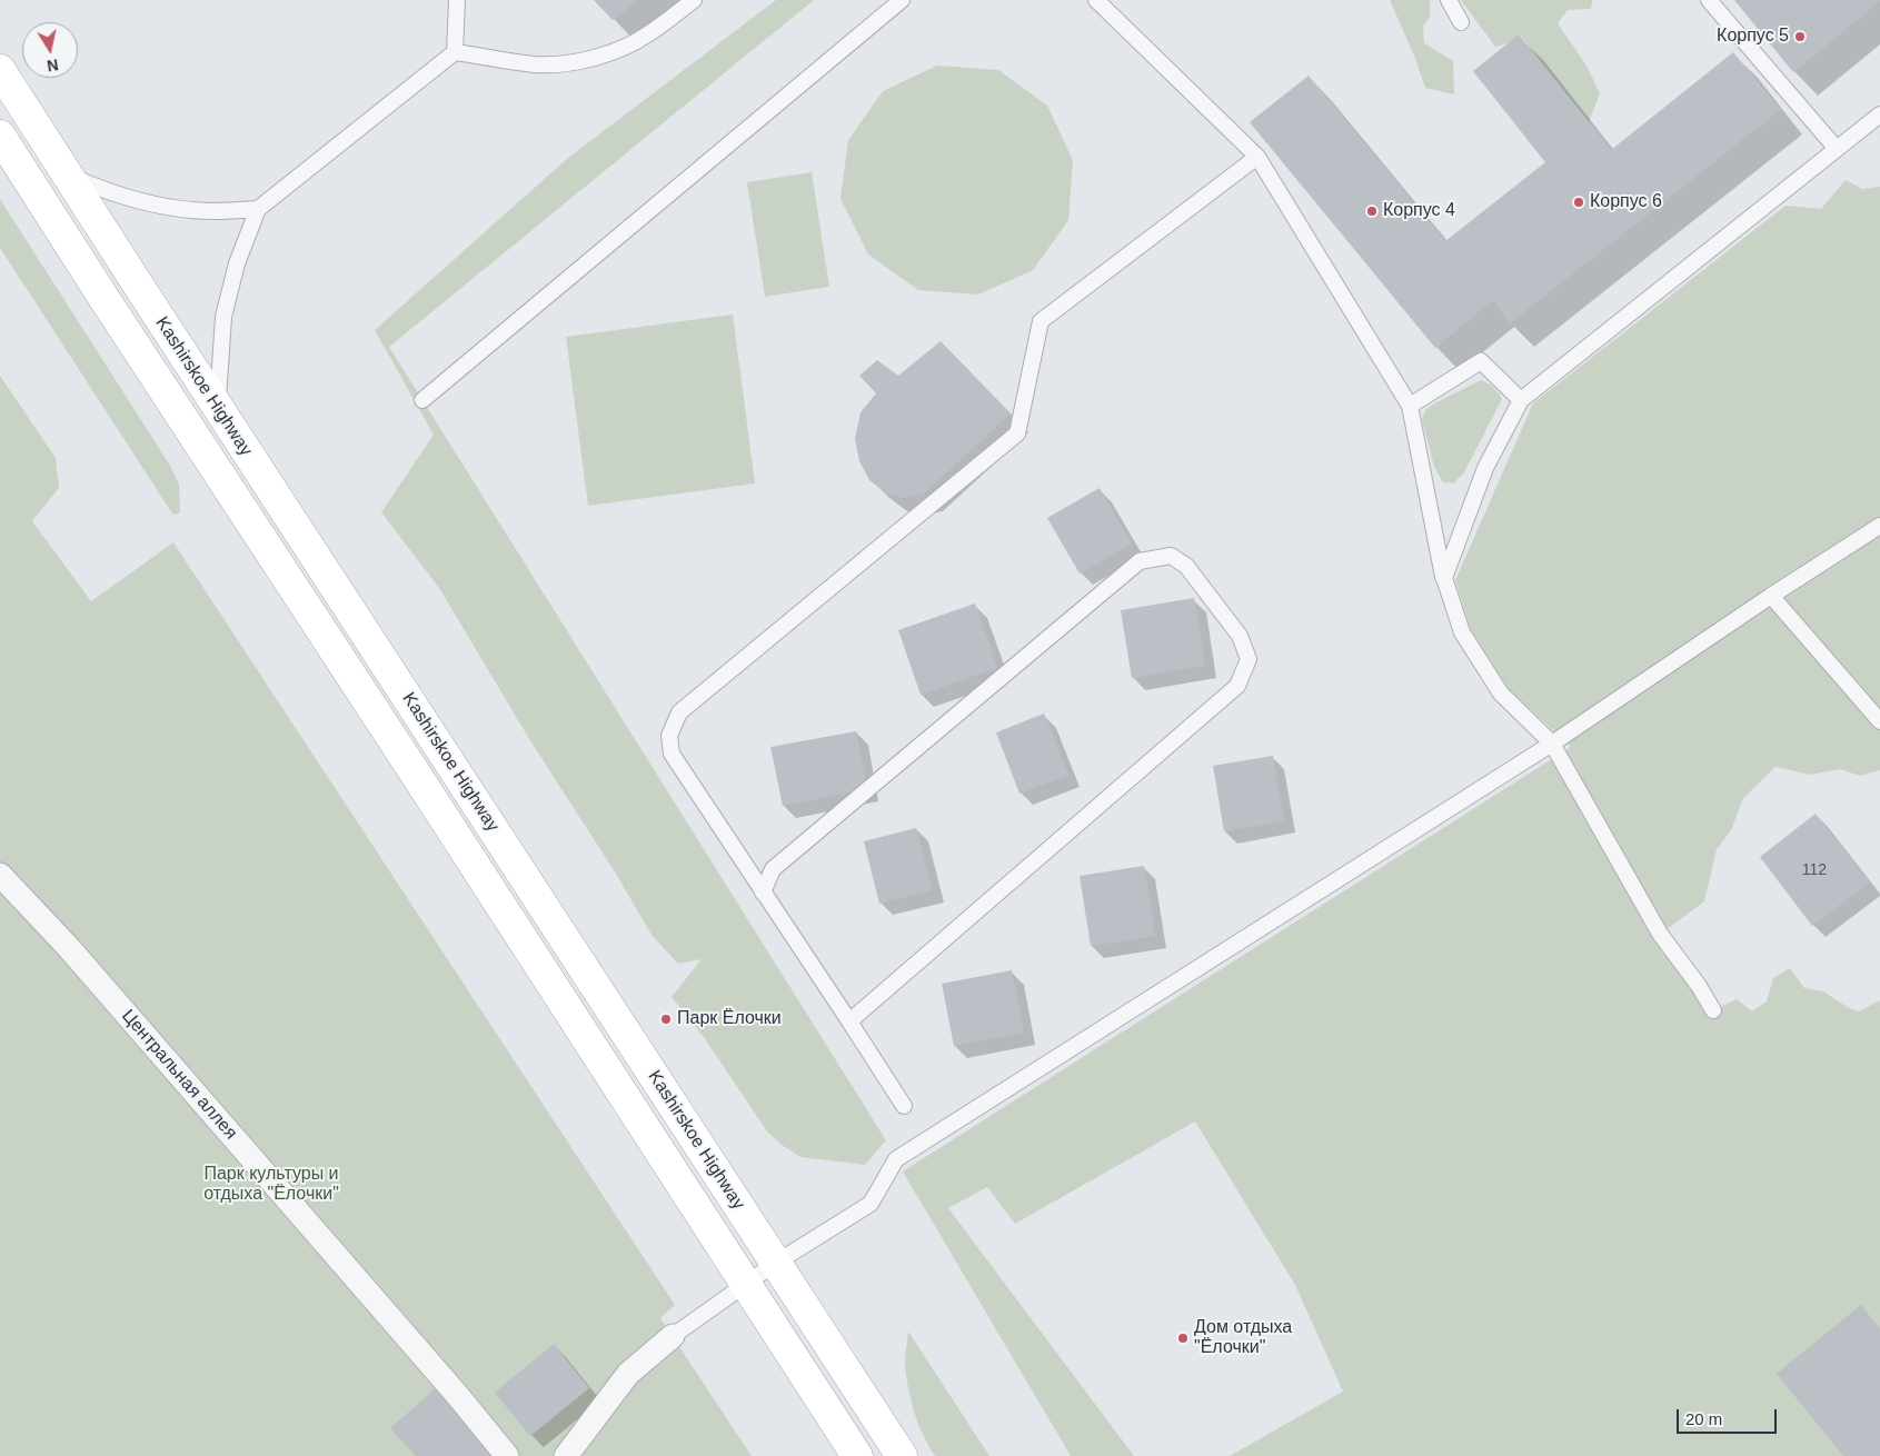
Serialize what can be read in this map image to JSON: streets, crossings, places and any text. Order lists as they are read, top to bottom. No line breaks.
{"streets":{"main road":["Kashirskoe Highway"],"street":["Центральная аллея"]},"parks":["Парк культуры и отдыха \"Ёлочки\""],"places":["Корпус 5","Корпус 6","Корпус 4","Парк Ёлочки","Дом отдыха \"Ёлочки\""],"house_numbers":["112"],"scale_bar":"20 m","north":"bottom"}
